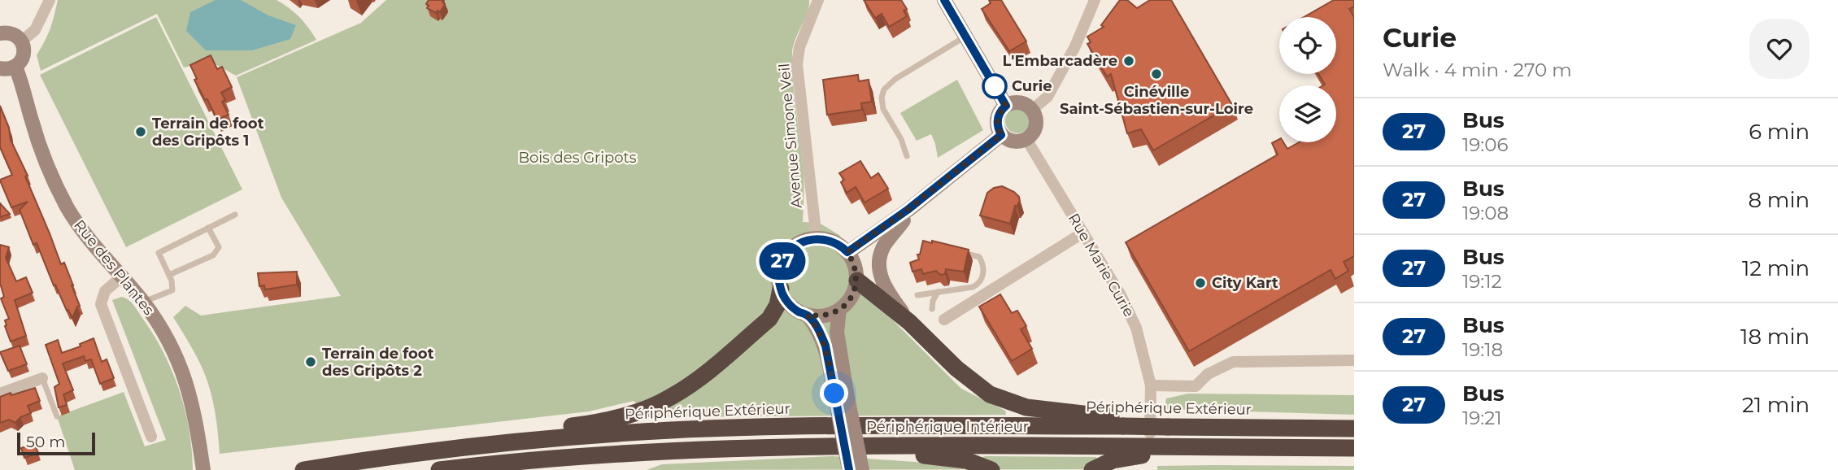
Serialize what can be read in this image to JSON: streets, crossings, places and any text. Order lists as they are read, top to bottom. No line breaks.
{"streets":{"highway":["Périphérique Extérieur","Périphérique Intérieur"],"street":["Avenue Simone Veil","Rue Marie Curie","Rue des Plantes"]},"parks":["Bois des Gripots"],"places":["L'Embarcadère","Cinéville Saint-Sébastien-sur-Loire","Curie","Terrain de foot des Gripôts 1","City Kart","Terrain de foot des Gripôts 2"],"lines":["bus line 27"],"scale_bar":"50 m","page":{"on_map":"27","heading":["Curie","Walk · 4 min · 270 m"],"list":[{"mark":"27","name":"Bus","note":"19:06","value":"6 min"},{"mark":"27","name":"Bus","note":"19:08","value":"8 min"},{"mark":"27","name":"Bus","note":"19:12","value":"12 min"},{"mark":"27","name":"Bus","note":"19:18","value":"18 min"},{"mark":"27","name":"Bus","note":"19:21","value":"21 min"}],"scale":"50 m"}}
